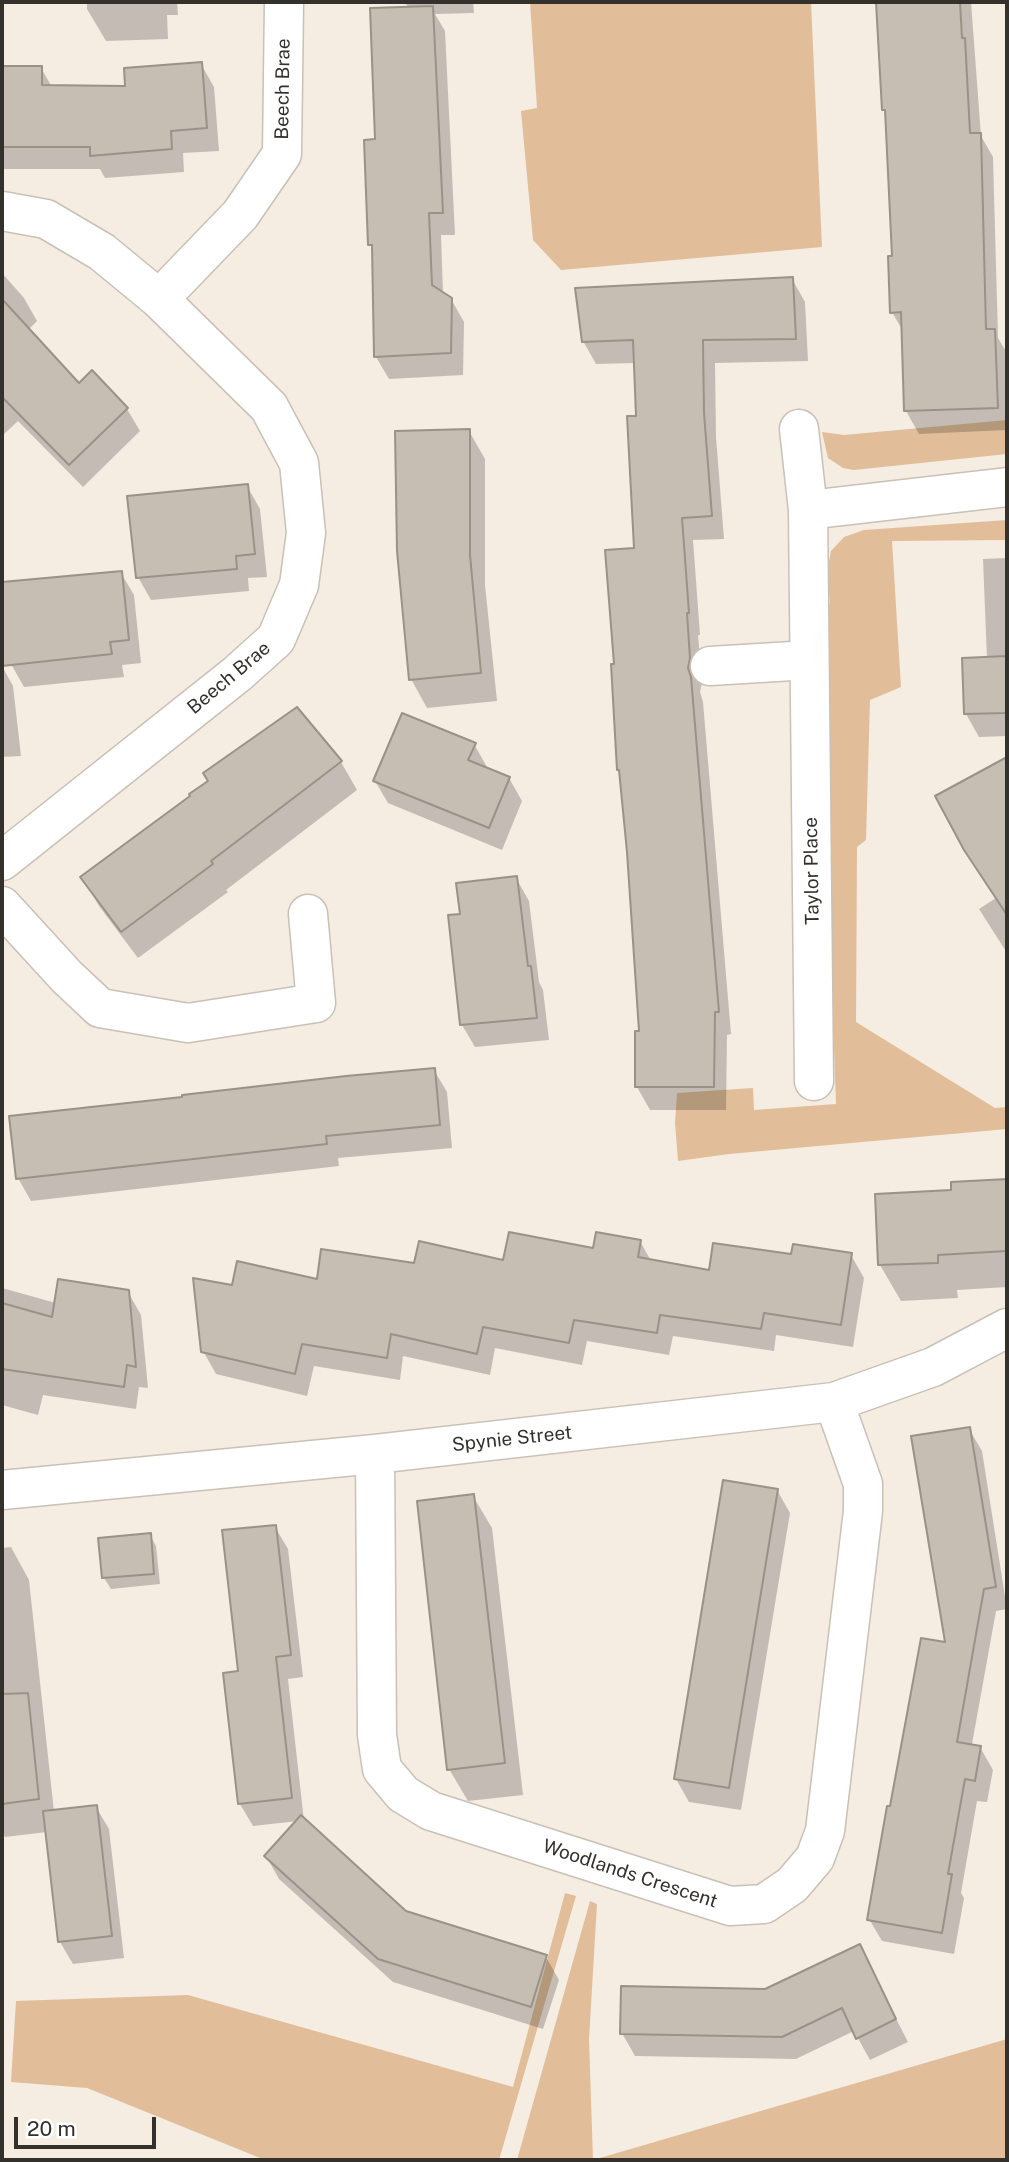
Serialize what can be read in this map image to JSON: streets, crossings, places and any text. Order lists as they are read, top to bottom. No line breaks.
{"streets":{"street":["Beech Brae","Taylor Place","Spynie Street","Woodlands Crescent"]},"crossings":[["Spynie Street","Woodlands Crescent"]],"scale_bar":"20 m"}
